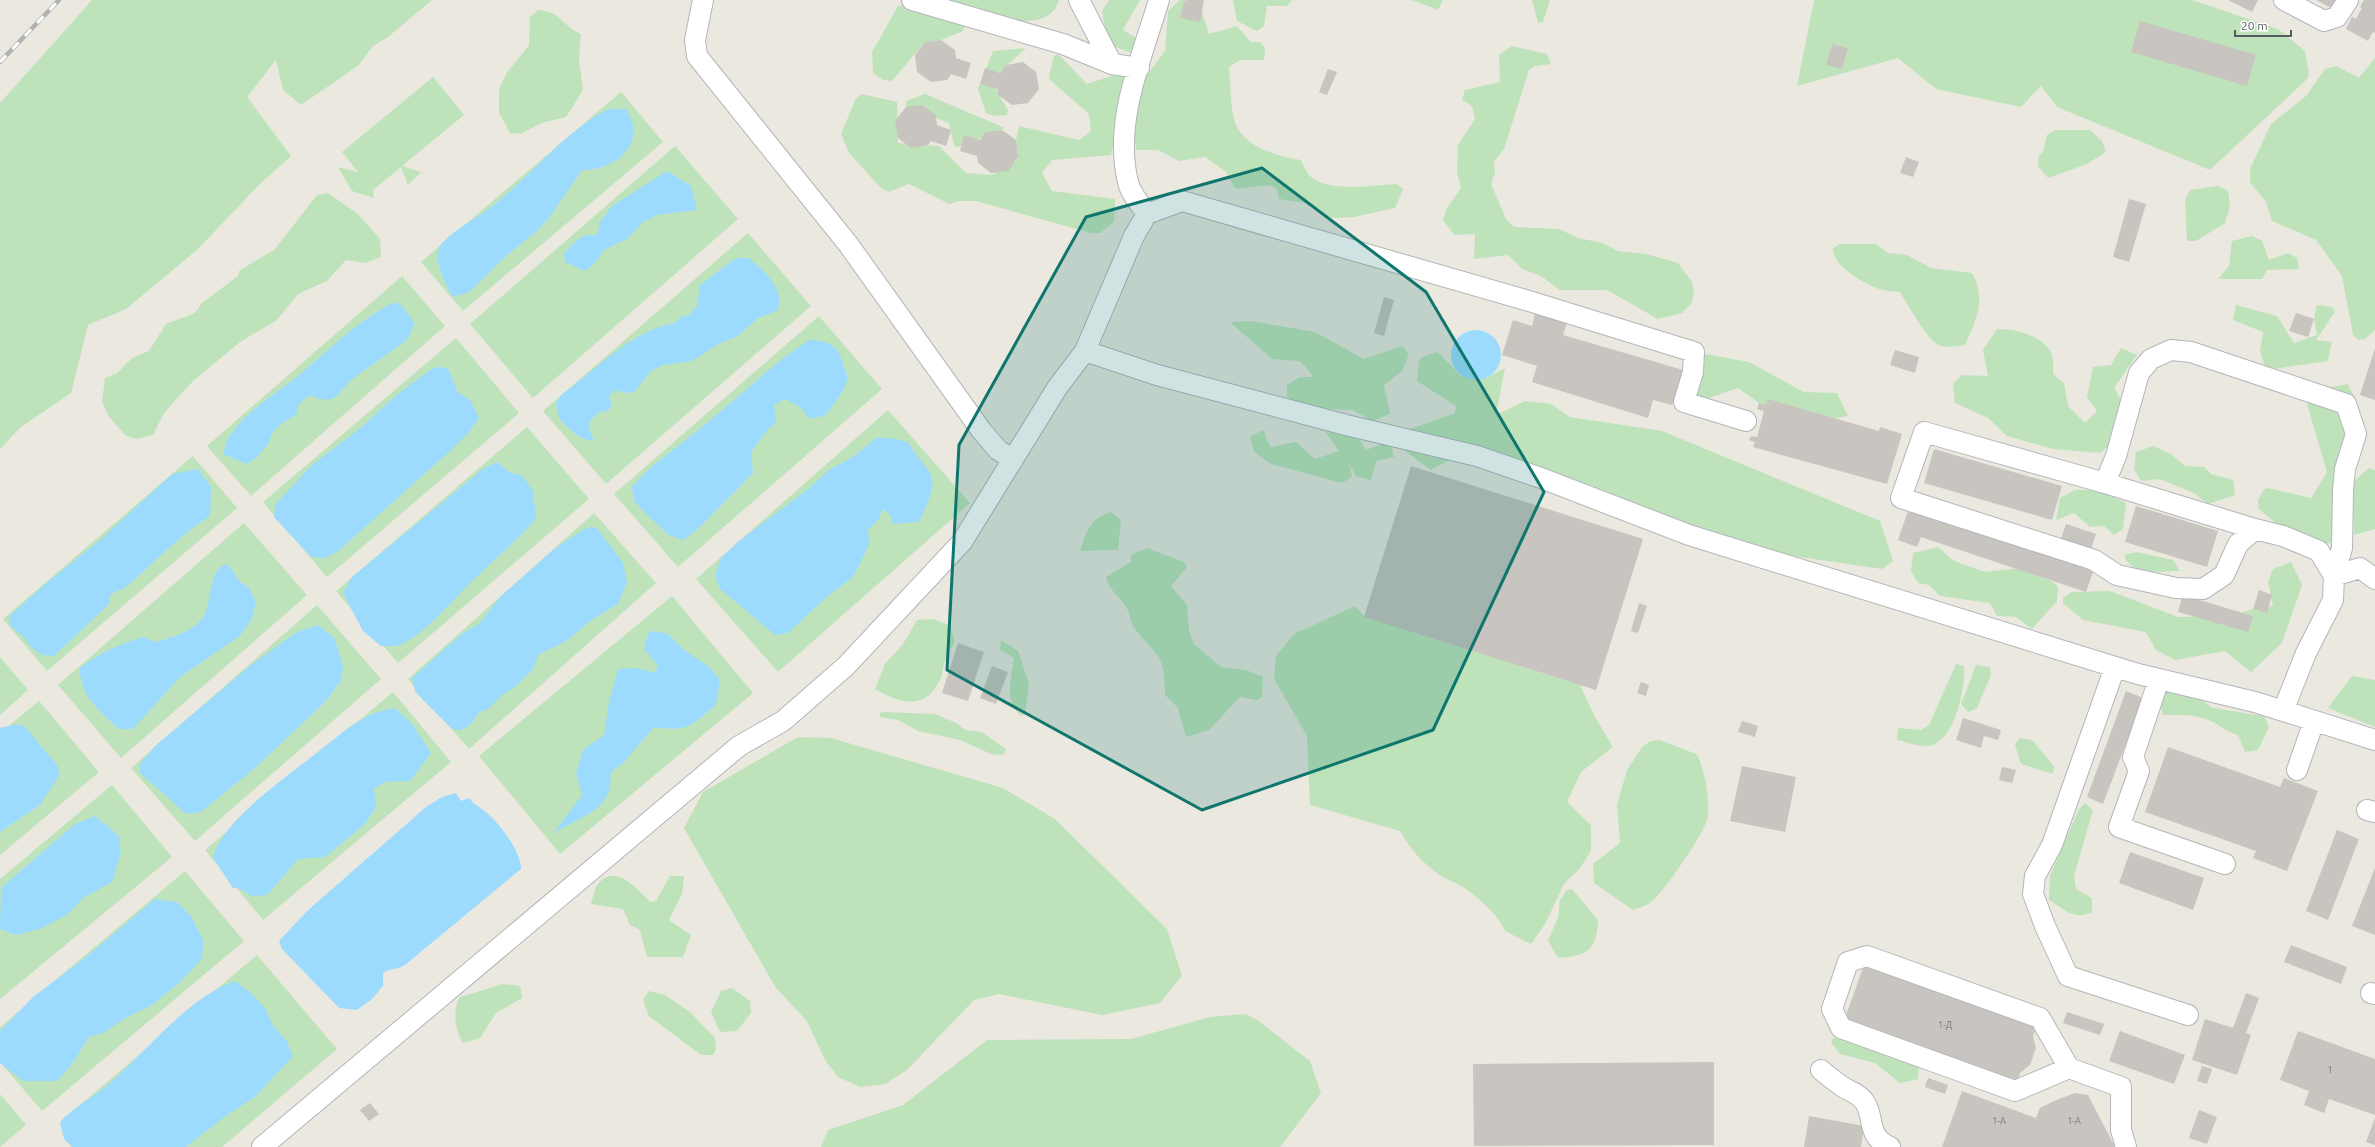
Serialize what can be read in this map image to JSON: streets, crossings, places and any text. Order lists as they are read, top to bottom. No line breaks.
{"house_numbers":["1-Д","1","1-А","1-А"],"scale_bar":"20 m"}
